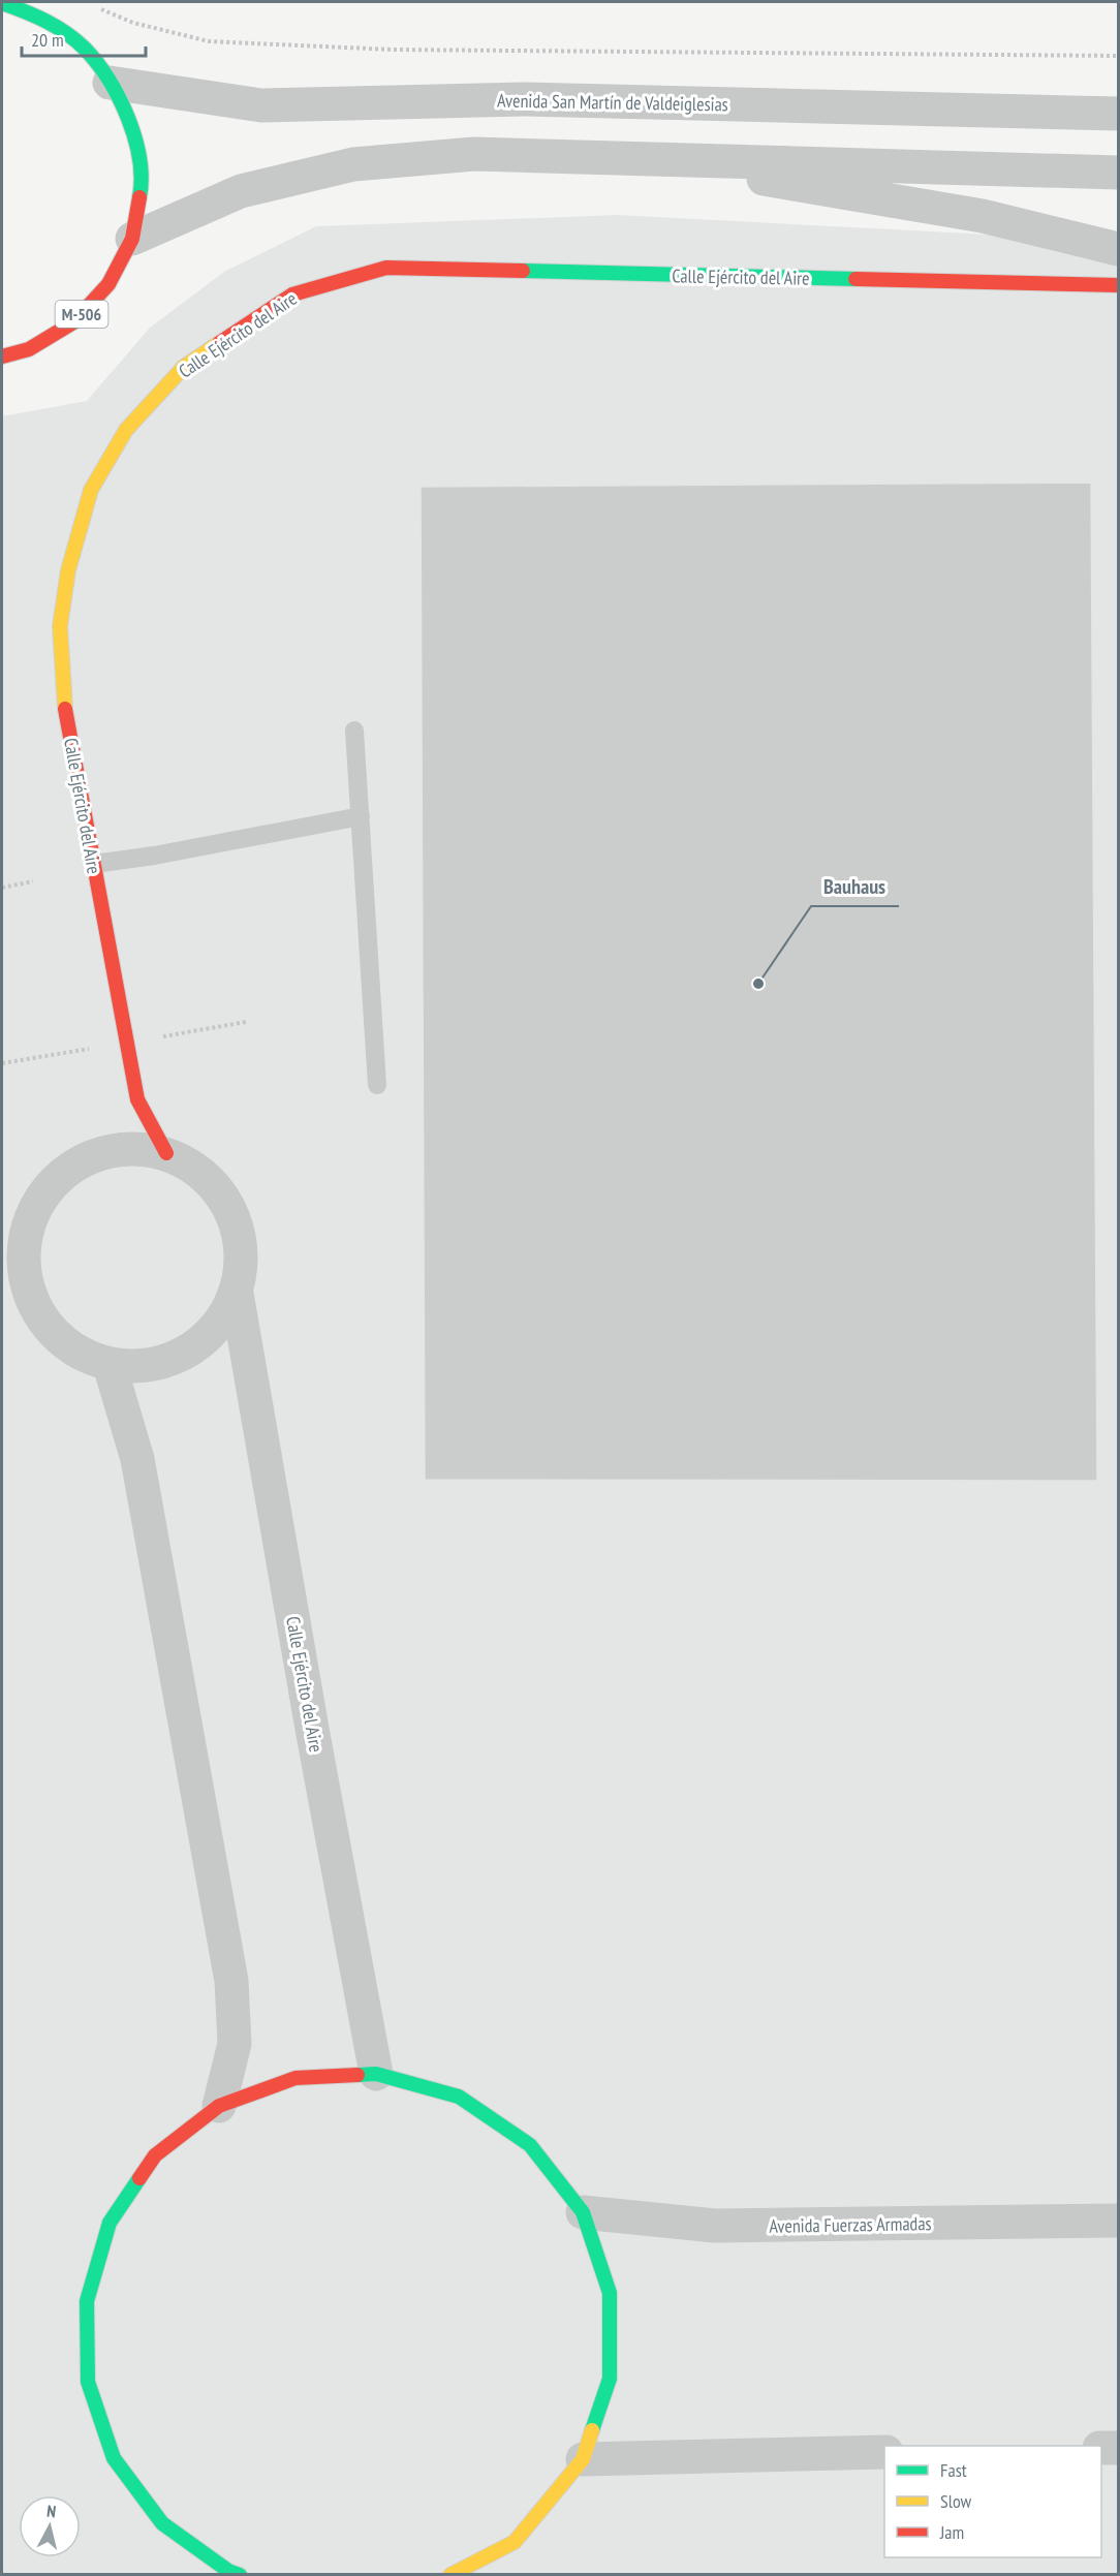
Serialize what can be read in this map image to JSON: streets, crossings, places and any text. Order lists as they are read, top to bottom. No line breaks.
{"streets":{"street":["Avenida San Martín de Valdeiglesias","Calle Ejército del Aire","M-506","Avenida Fuerzas Armadas"]},"crossings":[["Avenida San Martín de Valdeiglesias","M-506"]],"places":["Bauhaus"],"legend":["Fast","Slow","Jam"],"scale_bar":"20 m","north":"top"}
